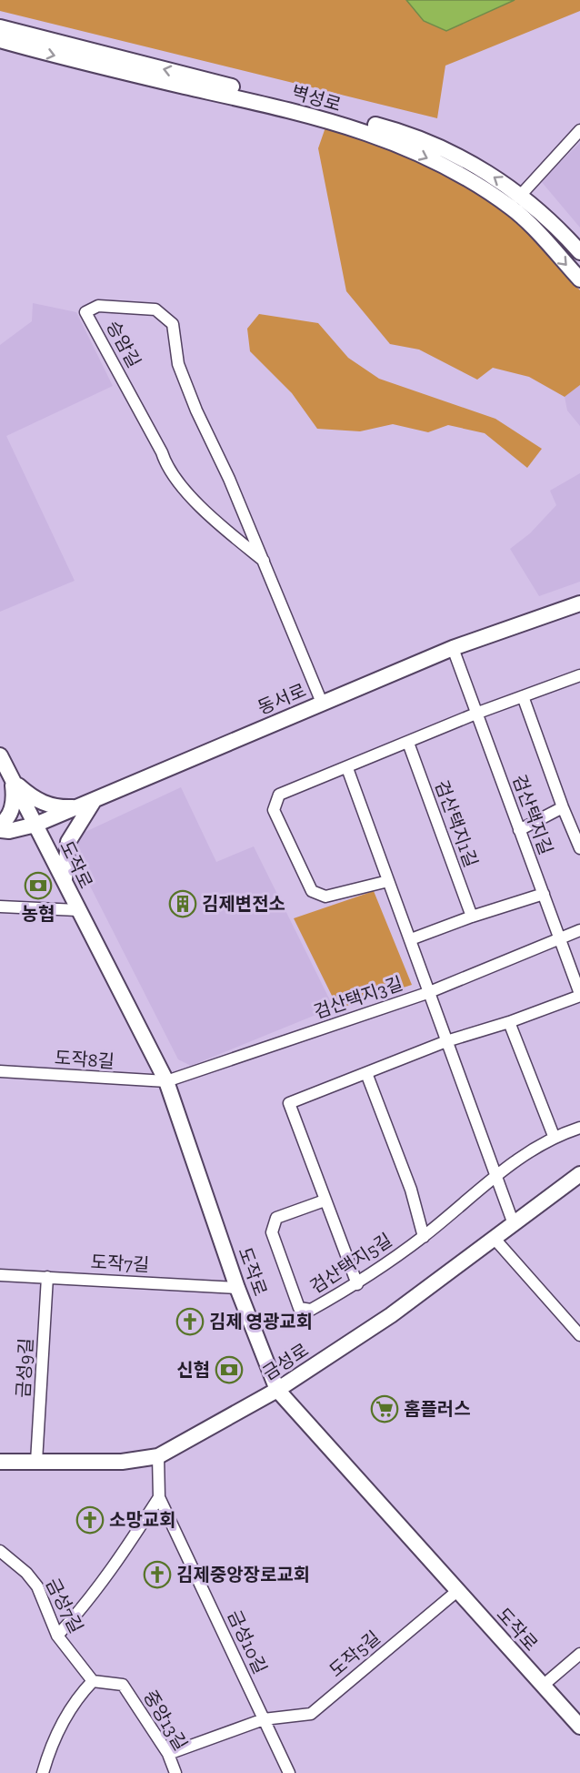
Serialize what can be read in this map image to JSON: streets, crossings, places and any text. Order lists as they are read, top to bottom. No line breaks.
{"streets":{"main road":["벽성로","동서로","도작로","금성로"],"street":["승암길","검산택지길","검산택지1길","검산택지3길","도작8길","도작7길","검산택지5길","금성9길","금성7길","금성10길","도작5길","중앙13길"]},"crossings":[["승암길","동서로"],["동서로","검산택지길"],["동서로","도작로"],["검산택지길","검산택지3길"],["도작로","검산택지3길"],["도작로","도작8길"],["도작로","도작7길"],["도작로","금성로"],["도작로","도작5길"],["검산택지3길","도작8길"],["도작7길","금성9길"],["금성로","금성9길"],["금성로","금성10길"],["금성7길","중앙13길"],["금성10길","도작5길"],["도작5길","중앙13길"]],"places":{"bank":["농협","신협"],"building":["김제변전소"],"church":["김제 영광교회","소망교회","김제중앙장로교회"],"supermarket":["홈플러스"]}}
